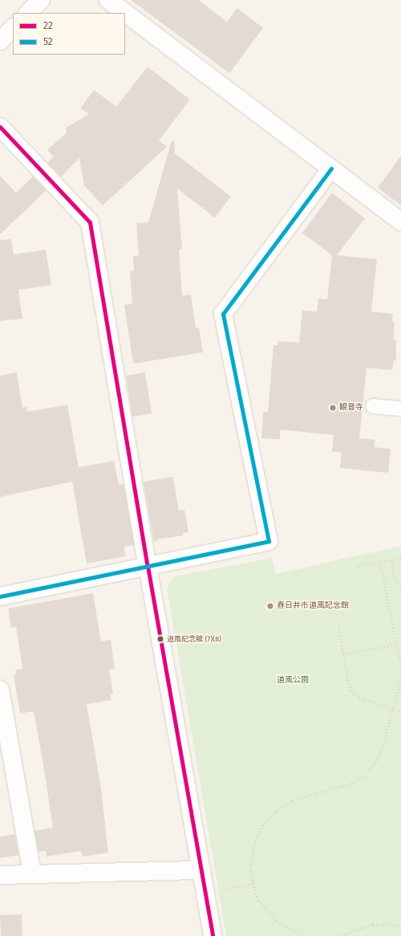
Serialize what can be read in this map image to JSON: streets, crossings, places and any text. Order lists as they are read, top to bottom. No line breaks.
{"parks":["道風公園"],"places":["観音寺","春日井市道風記念館","道風記念館 (7)(8)"],"lines":["transit line 22","transit line 52"],"legend":["22","52"]}
